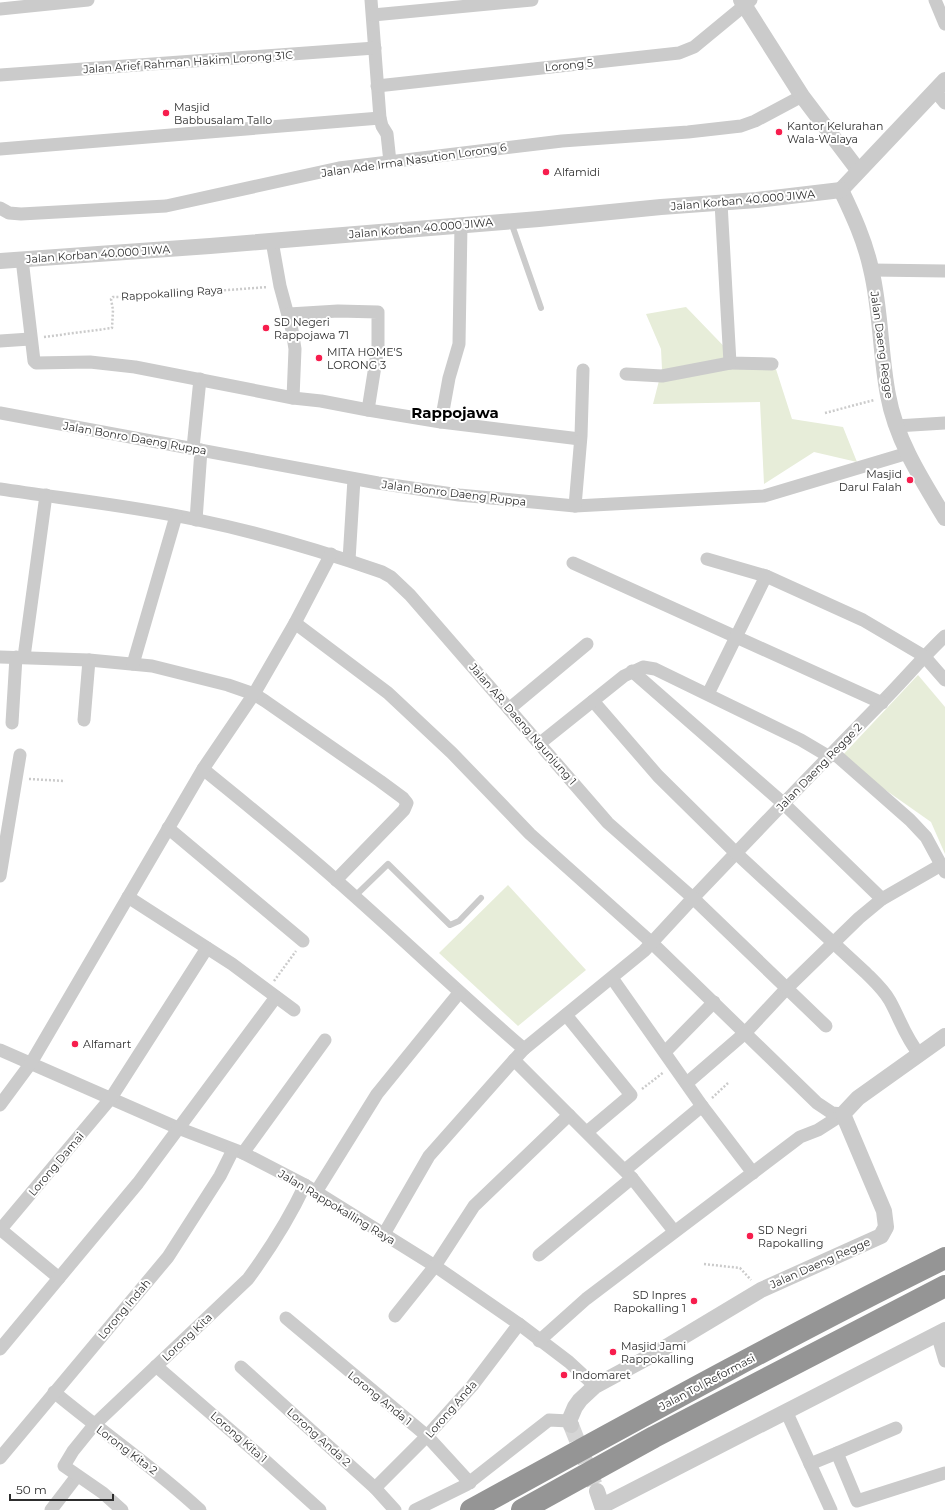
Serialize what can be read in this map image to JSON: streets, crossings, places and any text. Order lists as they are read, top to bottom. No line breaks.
{"streets":{"highway":["Jalan Tol Reformasi"],"street":["Jalan Arief Rahman Hakim Lorong 31C","Lorong 5","Jalan Ade Irma Nasution Lorong 6","Jalan Korban 40.000 JIWA","Jalan Daeng Regge","Jalan Bonro Daeng Ruppa","Jalan AR. Daeng Ngunjung 1","Jalan Daeng Regge 2","Lorong Damai","Jalan Rappokalling Raya","Lorong Indah","Lorong Kita","Lorong Anda 1","Lorong Anda","Lorong Kita 1","Lorong Anda 2","Lorong Kita 2"],"path":["Rappokalling Raya"]},"crossings":[["Jalan Korban 40.000 JIWA","Jalan Daeng Regge"],["Jalan Daeng Regge","Jalan Bonro Daeng Ruppa"],["Jalan Daeng Regge","Jalan Rappokalling Raya"],["Jalan AR. Daeng Ngunjung 1","Jalan Daeng Regge 2"],["Jalan Daeng Regge 2","Jalan Rappokalling Raya"],["Lorong Damai","Jalan Rappokalling Raya"],["Jalan Rappokalling Raya","Lorong Indah"],["Jalan Rappokalling Raya","Lorong Kita"],["Jalan Rappokalling Raya","Lorong Anda"],["Lorong Indah","Lorong Kita 2"],["Lorong Kita","Lorong Kita 1"],["Lorong Kita","Lorong Kita 2"],["Lorong Anda 1","Lorong Anda"],["Lorong Anda","Lorong Anda 2"]],"districts":["Rappojawa"],"places":["Masjid Babbusalam Tallo","Kantor Kelurahan Wala-Walaya","Alfamidi","SD Negeri Rappojawa 71","MITA HOME'S LORONG 3","Masjid Darul Falah","Alfamart","SD Negri Rapokalling","SD Inpres Rapokalling 1","Masjid Jami Rappokalling","Indomaret"],"scale_bar":"50 m"}
